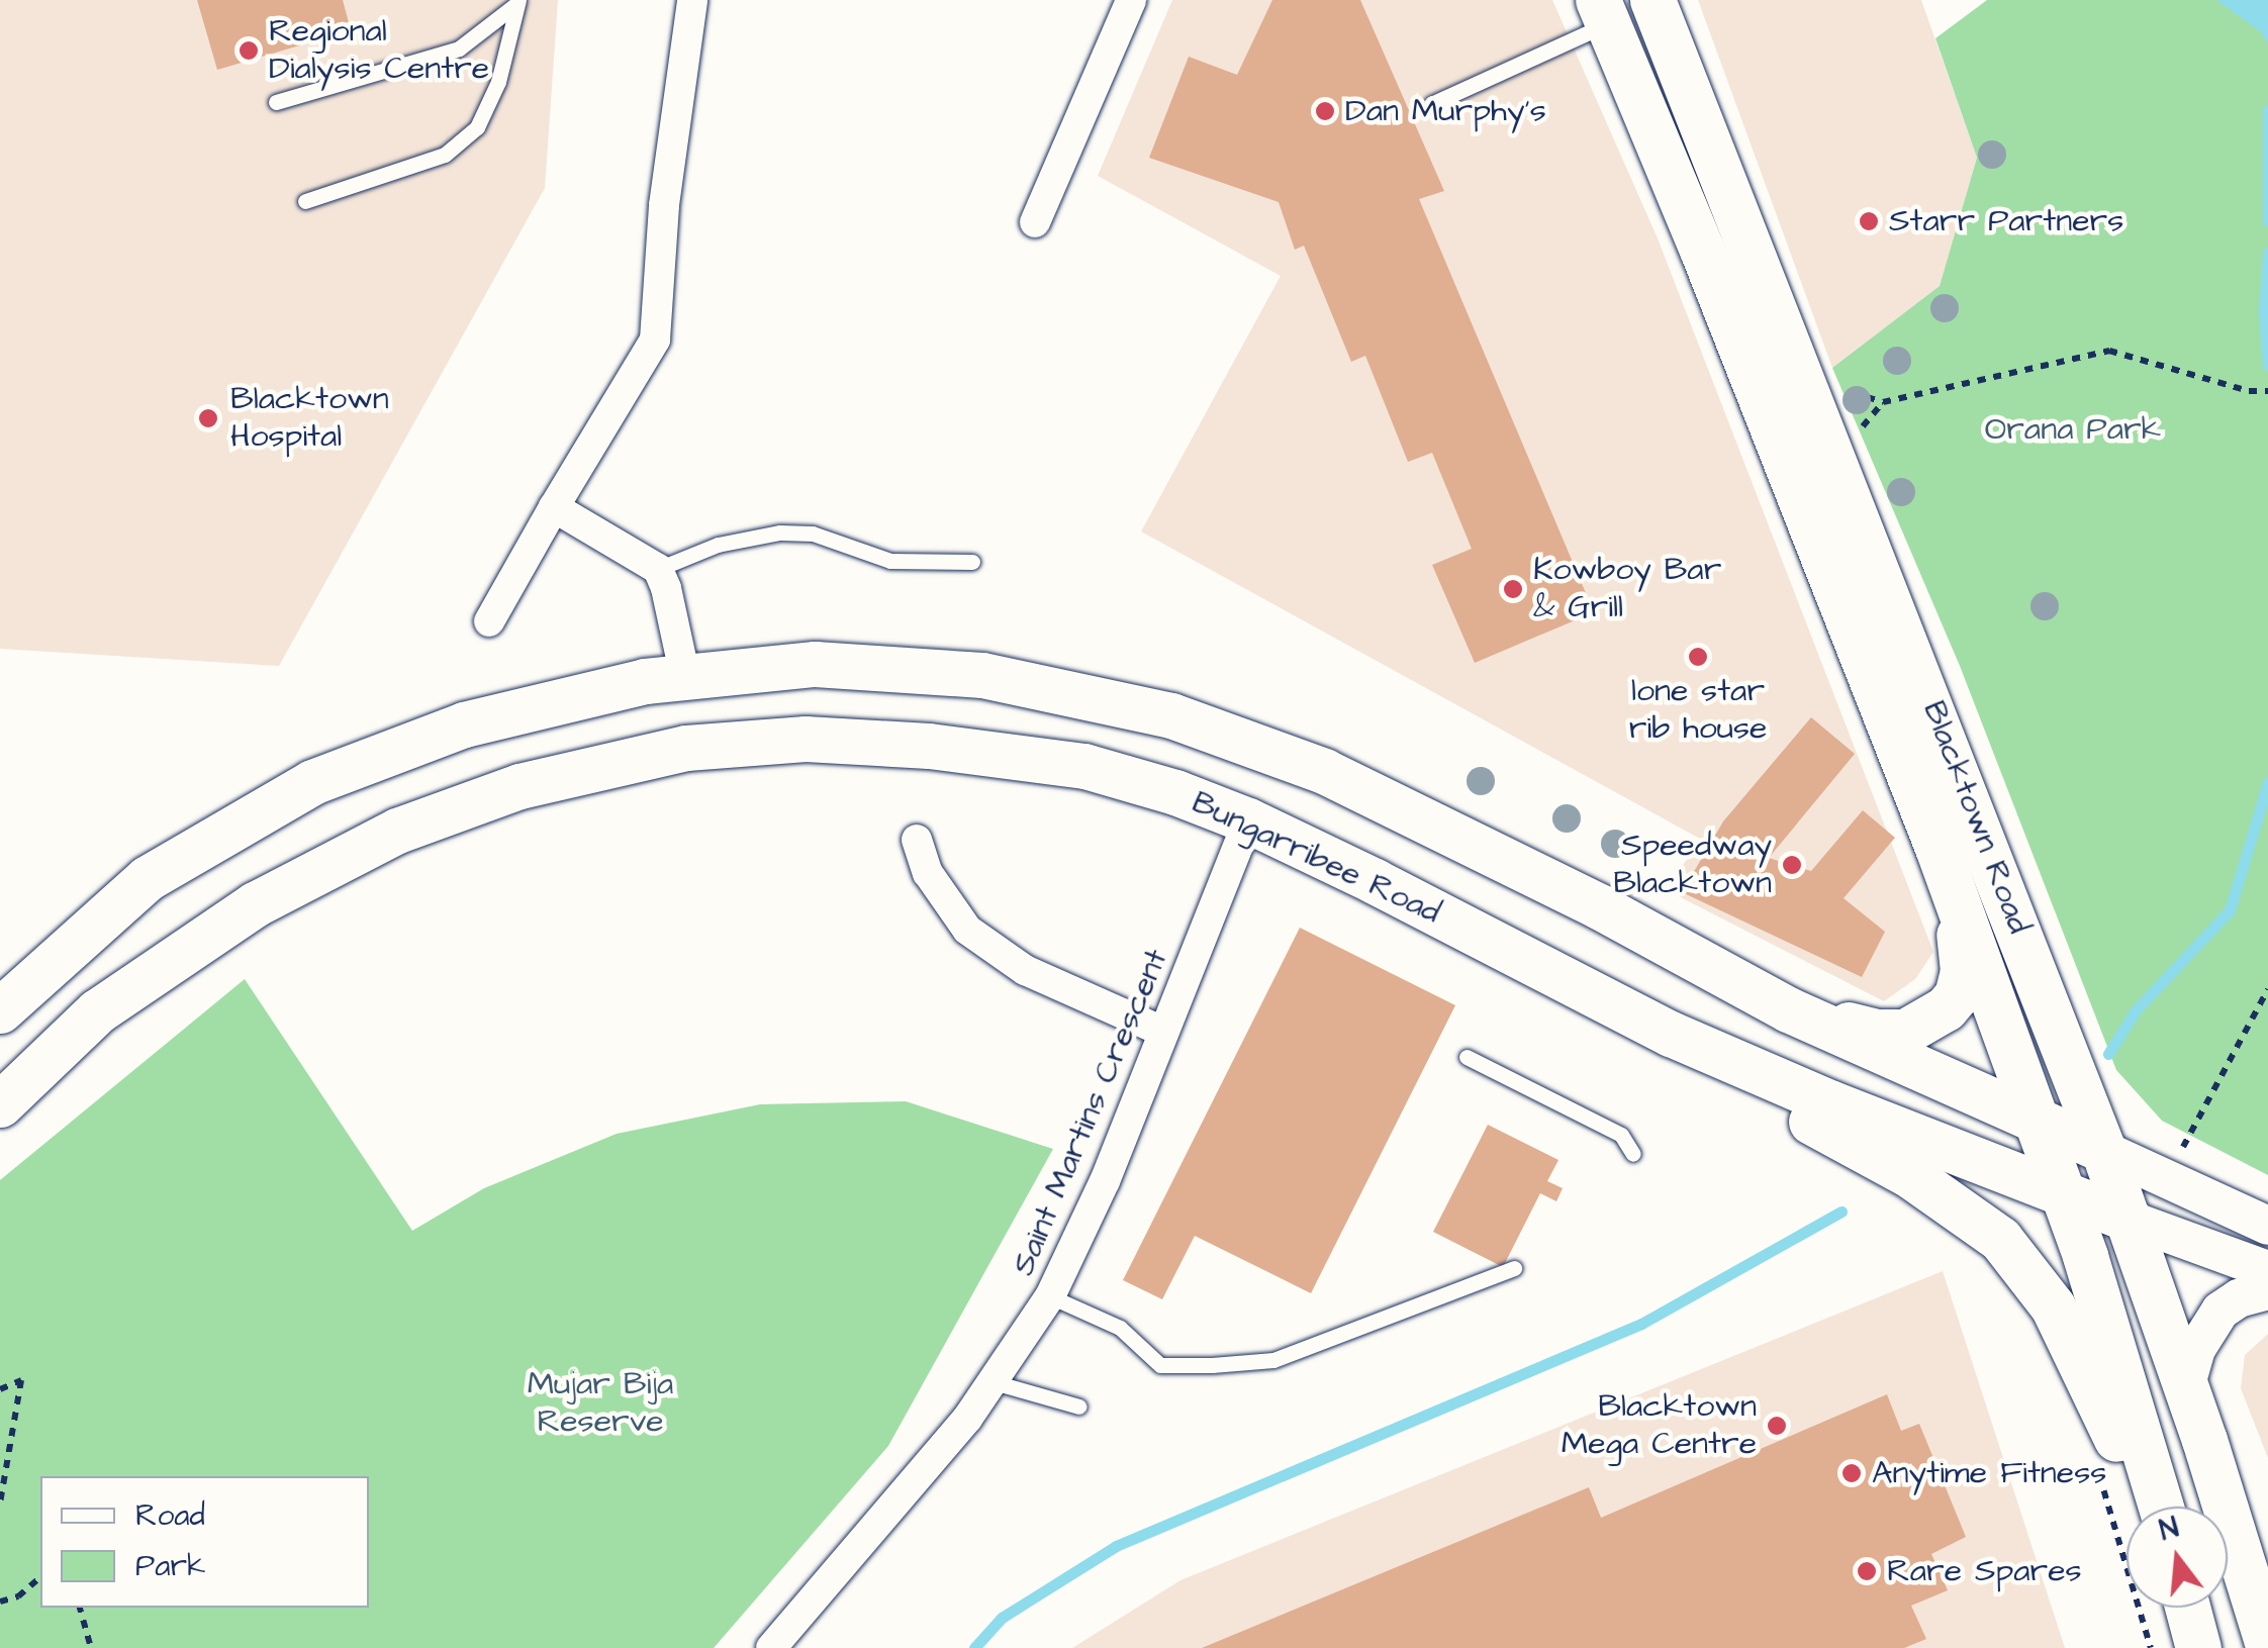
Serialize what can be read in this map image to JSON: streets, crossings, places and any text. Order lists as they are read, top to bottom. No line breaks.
{"streets":{"main road":["Blacktown Road","Bungarribee Road"],"street":["Saint Martins Crescent"]},"crossings":[["Blacktown Road","Bungarribee Road"],["Bungarribee Road","Saint Martins Crescent"]],"parks":["Orana Park","Mujar Bija Reserve"],"places":["Regional Dialysis Centre","Dan Murphy's","Starr Partners","Blacktown Hospital","Kowboy Bar & Grill","lone star rib house","Speedway Blacktown","Blacktown Mega Centre","Anytime Fitness","Rare Spares"],"legend":["Road","Park"],"north":"top"}
